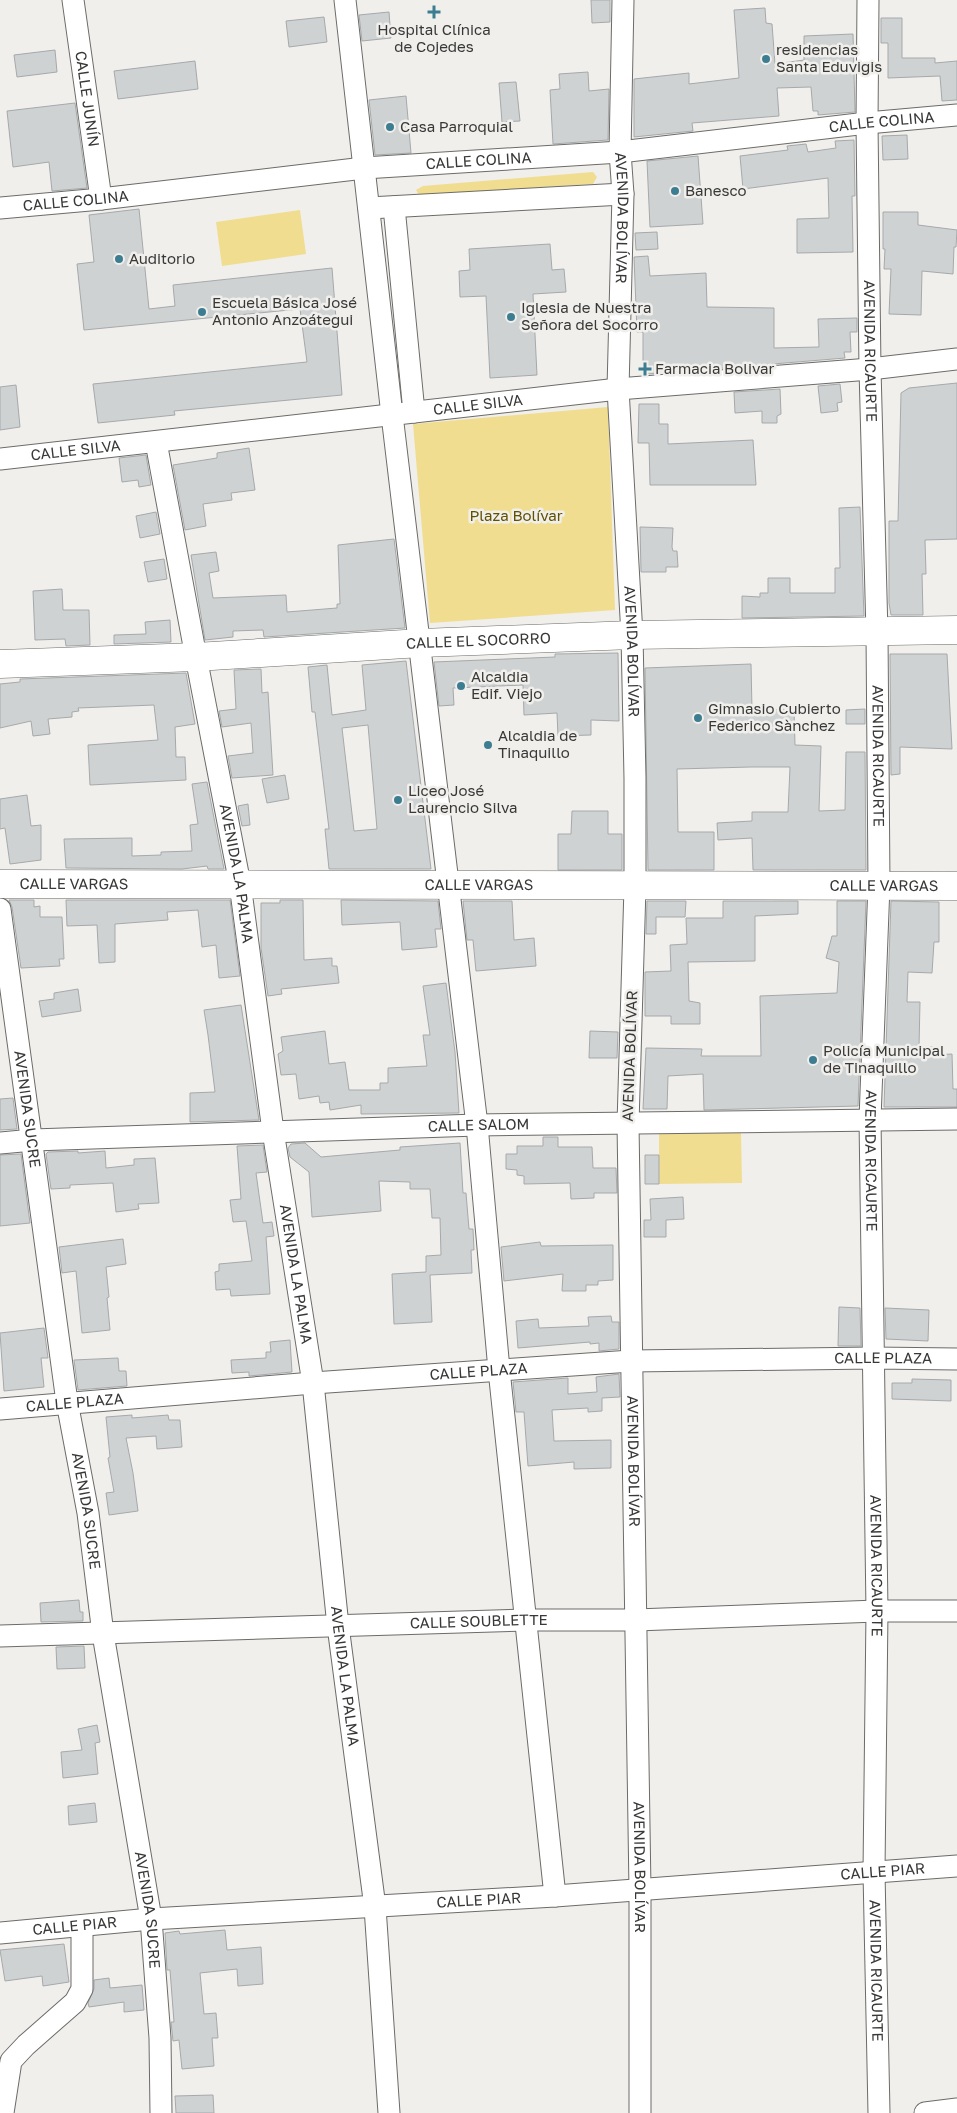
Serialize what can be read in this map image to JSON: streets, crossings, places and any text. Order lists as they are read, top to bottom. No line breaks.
{"streets":{"street":["CALLE JUNÍN","CALLE COLINA","AVENIDA BOLÍVAR","AVENIDA RICAURTE","CALLE SILVA","CALLE EL SOCORRO","AVENIDA LA PALMA","CALLE VARGAS","AVENIDA SUCRE","CALLE SALOM","CALLE PLAZA","CALLE SOUBLETTE","CALLE PIAR"]},"crossings":[["CALLE JUNÍN","CALLE COLINA"],["CALLE COLINA","AVENIDA BOLÍVAR"],["CALLE COLINA","AVENIDA RICAURTE"],["AVENIDA BOLÍVAR","CALLE SILVA"],["AVENIDA BOLÍVAR","CALLE EL SOCORRO"],["AVENIDA BOLÍVAR","CALLE VARGAS"],["AVENIDA BOLÍVAR","CALLE SALOM"],["AVENIDA BOLÍVAR","CALLE PLAZA"],["AVENIDA BOLÍVAR","CALLE SOUBLETTE"],["AVENIDA BOLÍVAR","CALLE PIAR"],["AVENIDA RICAURTE","CALLE SILVA"],["AVENIDA RICAURTE","CALLE EL SOCORRO"],["AVENIDA RICAURTE","CALLE VARGAS"],["AVENIDA RICAURTE","CALLE SALOM"],["AVENIDA RICAURTE","CALLE PLAZA"],["AVENIDA RICAURTE","CALLE SOUBLETTE"],["AVENIDA RICAURTE","CALLE PIAR"],["CALLE SILVA","AVENIDA LA PALMA"],["CALLE EL SOCORRO","AVENIDA LA PALMA"],["AVENIDA LA PALMA","CALLE VARGAS"],["AVENIDA LA PALMA","CALLE SALOM"],["AVENIDA LA PALMA","CALLE PLAZA"],["AVENIDA LA PALMA","CALLE SOUBLETTE"],["AVENIDA LA PALMA","CALLE PIAR"],["AVENIDA SUCRE","CALLE SALOM"],["AVENIDA SUCRE","CALLE PLAZA"],["AVENIDA SUCRE","CALLE SOUBLETTE"],["AVENIDA SUCRE","CALLE PIAR"]],"parks":["Plaza Bolívar"],"places":{"health":["Hospital Clínica de Cojedes","Farmacia Bolivar"],"other":["residencias Santa Eduvigis","Casa Parroquial","Banesco","Auditorio","Escuela Básica José Antonio Anzoátegui","Iglesia de Nuestra Señora del Socorro","Alcaldia Edif. Viejo","Gimnasio Cubierto Federico Sànchez","Alcaldia de Tinaquillo","Liceo José Laurencio Silva","Policía Municipal de Tinaquillo"]}}
